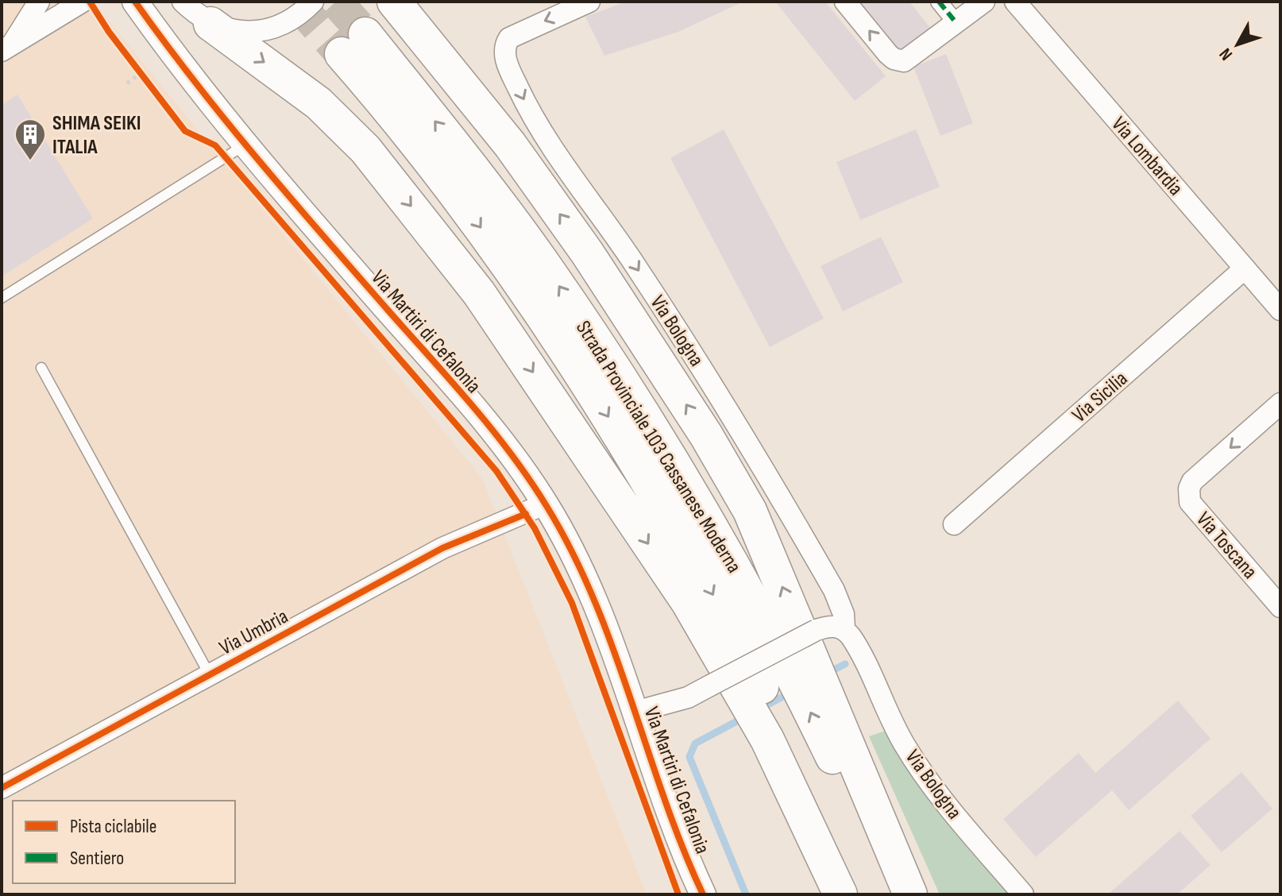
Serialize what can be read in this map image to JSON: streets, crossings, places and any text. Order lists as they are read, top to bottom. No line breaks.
{"streets":{"highway":["Strada Provinciale 103 Cassanese Moderna"],"street":["Via Lombardia","Via Bologna","Via Martiri di Cefalonia","Via Sicilia","Via Toscana","Via Umbria"]},"crossings":[["Via Lombardia","Via Sicilia"],["Via Martiri di Cefalonia","Via Umbria"]],"one_way":["Via Bologna"],"places":{"building":["SHIMA SEIKI ITALIA"]},"legend":["Pista ciclabile","Sentiero"],"north":"bottom left"}
